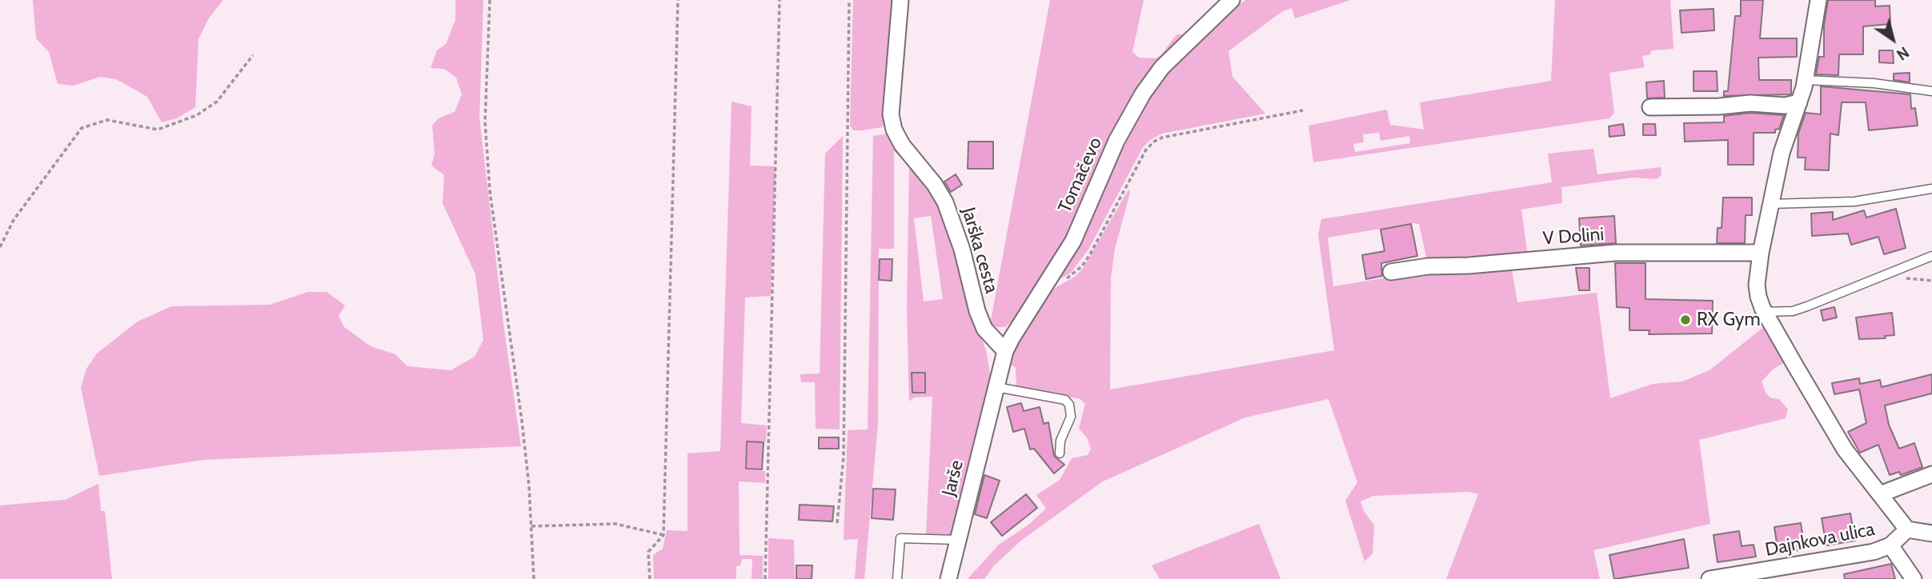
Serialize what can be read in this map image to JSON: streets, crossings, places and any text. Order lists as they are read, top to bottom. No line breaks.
{"streets":{"street":["Tomačevo","V Dolini","Jarška cesta","Jarše","Dajnkova ulica"]},"crossings":[["Tomačevo","Jarška cesta"],["Tomačevo","Jarše"]],"places":["RX Gym"],"north":"bottom right"}
